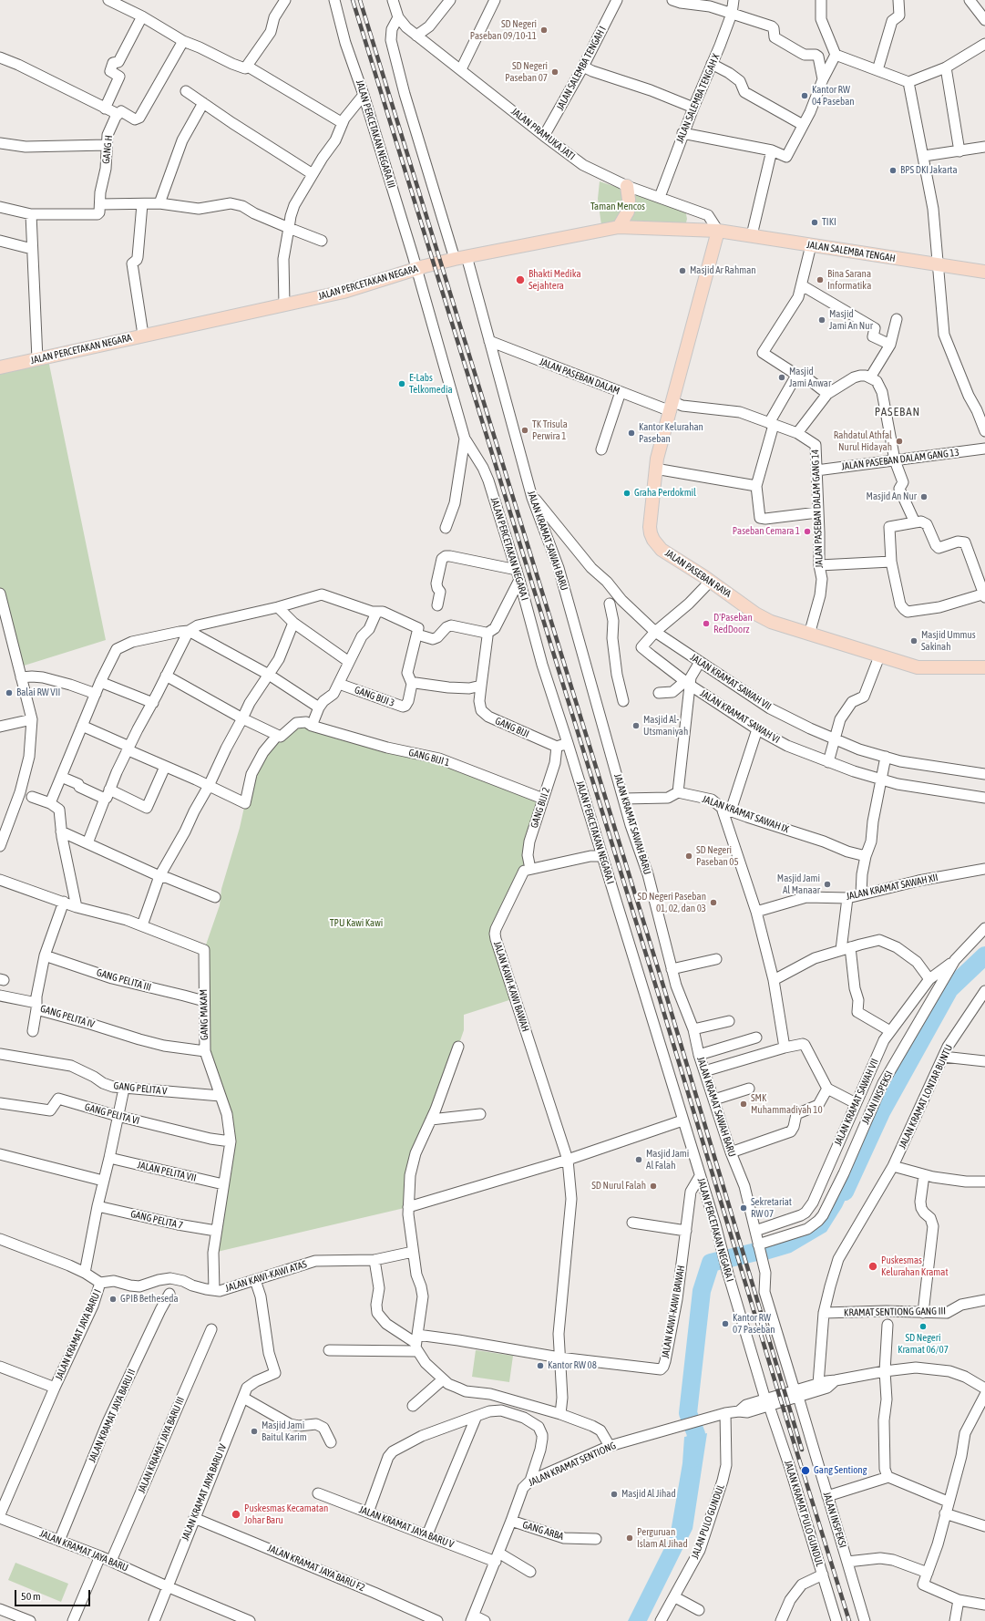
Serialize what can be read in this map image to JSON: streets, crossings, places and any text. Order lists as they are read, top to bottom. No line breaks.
{"streets":{"main road":["JALAN SALEMBA TENGAH","JALAN PERCETAKAN NEGARA","JALAN PASEBAN RAYA"],"street":["JALAN SALEMBA TENGAH I","JALAN SALEMBA TENGAH X","JALAN PERCETAKAN NEGARA III","JALAN PRAMUKA JATI","GANG H","JALAN PASEBAN DALAM","JALAN PASEBAN DALAM GANG 13","JALAN PASEBAN DALAM GANG 14","JALAN KRAMAT SAWAH BARU","JALAN PERCETAKAN NEGARA I","JALAN KRAMAT SAWAH VII","GANG BIJI 3","JALAN KRAMAT SAWAH VI","GANG BIJI","GANG BIJI 1","GANG BIJI 2","JALAN KRAMAT SAWAH IX","JALAN KRAMAT SAWAH XII","GANG PELITA III","JALAN KAWI-KAWI BAWAH","GANG MAKAM","GANG PELITA IV","GANG PELITA V","JALAN KRAMAT LONTAR BUNTU","JALAN INSPEKSI","GANG PELITA VI","JALAN PELITA VII","GANG PELITA 7","JALAN KAWI-KAWI ATAS","KRAMAT SENTIONG GANG III","JALAN KRAMAT JAYA BARU I","JALAN KRAMAT JAYA BARU II","JALAN KRAMAT JAYA BARU III","JALAN KRAMAT SENTIONG","JALAN KRAMAT JAYA BARU IV","JALAN KRAMAT PULO GUNDUL","JALAN PULO GUNDUL","JALAN KRAMAT JAYA BARU V","GANG ARBA","JALAN KRAMAT JAYA BARU","JALAN KRAMAT JAYA BARU F2"]},"crossings":[["JALAN SALEMBA TENGAH I","JALAN PRAMUKA JATI"],["JALAN SALEMBA TENGAH X","JALAN PRAMUKA JATI"],["JALAN PERCETAKAN NEGARA III","JALAN PERCETAKAN NEGARA"],["JALAN PERCETAKAN NEGARA III","JALAN PERCETAKAN NEGARA I"],["JALAN PRAMUKA JATI","JALAN SALEMBA TENGAH"],["JALAN PRAMUKA JATI","JALAN PERCETAKAN NEGARA"],["JALAN PRAMUKA JATI","JALAN KRAMAT SAWAH BARU"],["JALAN PRAMUKA JATI","JALAN PASEBAN RAYA"],["JALAN SALEMBA TENGAH","JALAN PERCETAKAN NEGARA"],["JALAN SALEMBA TENGAH","JALAN PASEBAN RAYA"],["JALAN PERCETAKAN NEGARA","JALAN KRAMAT SAWAH BARU"],["JALAN PERCETAKAN NEGARA","JALAN PERCETAKAN NEGARA I"],["JALAN PERCETAKAN NEGARA","JALAN PASEBAN RAYA"],["JALAN PASEBAN DALAM","JALAN PASEBAN DALAM GANG 14"],["JALAN PASEBAN DALAM","JALAN KRAMAT SAWAH BARU"],["JALAN PASEBAN DALAM","JALAN PASEBAN RAYA"],["JALAN PASEBAN DALAM GANG 13","JALAN PASEBAN DALAM GANG 14"],["JALAN PASEBAN DALAM GANG 14","JALAN PASEBAN RAYA"],["JALAN KRAMAT SAWAH BARU","JALAN KRAMAT SAWAH VII"],["JALAN KRAMAT SAWAH BARU","JALAN INSPEKSI"],["JALAN KRAMAT SAWAH BARU","JALAN KRAMAT SENTIONG"],["JALAN PERCETAKAN NEGARA I","JALAN KAWI-KAWI BAWAH"],["JALAN PERCETAKAN NEGARA I","JALAN KRAMAT SENTIONG"],["JALAN PERCETAKAN NEGARA I","JALAN KRAMAT PULO GUNDUL"],["JALAN PASEBAN RAYA","JALAN KRAMAT SAWAH VI"],["JALAN KRAMAT SAWAH VII","JALAN KRAMAT SAWAH VI"],["JALAN KRAMAT SAWAH VII","JALAN INSPEKSI"],["GANG BIJI","GANG BIJI 2"],["GANG BIJI 1","GANG BIJI 2"],["GANG BIJI 2","JALAN KAWI-KAWI BAWAH"],["GANG PELITA III","GANG MAKAM"],["GANG PELITA III","GANG PELITA IV"],["GANG MAKAM","GANG PELITA IV"],["GANG MAKAM","GANG PELITA V"],["GANG MAKAM","GANG PELITA VI"],["GANG MAKAM","JALAN PELITA VII"],["GANG MAKAM","GANG PELITA 7"],["GANG MAKAM","JALAN KAWI-KAWI ATAS"],["JALAN KRAMAT LONTAR BUNTU","KRAMAT SENTIONG GANG III"],["JALAN KRAMAT LONTAR BUNTU","JALAN KRAMAT SENTIONG"],["JALAN INSPEKSI","JALAN KRAMAT SENTIONG"],["JALAN KAWI-KAWI ATAS","JALAN KRAMAT JAYA BARU I"],["JALAN KRAMAT JAYA BARU II","JALAN KRAMAT JAYA BARU"],["JALAN KRAMAT JAYA BARU III","JALAN KRAMAT JAYA BARU"],["JALAN KRAMAT SENTIONG","JALAN KRAMAT PULO GUNDUL"],["JALAN KRAMAT SENTIONG","JALAN PULO GUNDUL"],["JALAN KRAMAT SENTIONG","JALAN KRAMAT JAYA BARU V"],["JALAN KRAMAT SENTIONG","GANG ARBA"],["JALAN KRAMAT JAYA BARU IV","JALAN KRAMAT JAYA BARU"],["JALAN KRAMAT JAYA BARU IV","JALAN KRAMAT JAYA BARU F2"]],"districts":["PASEBAN"],"parks":["Taman Mencos","TPU Kawi Kawi"],"places":["SD Negeri Paseban 09/10-11","SD Negeri Paseban 07","Kantor RW 04 Paseban","BPS DKI Jakarta","TIKI","Masjid Ar Rahman","Bhakti Medika Sejahtera","Bina Sarana Informatika","Masjid Jami An Nur","Masjid Jami Anwar","E-Labs Telkomedia","TK Trisula Perwira 1","Kantor Kelurahan Paseban","Rahdatul Athfal Nurul Hidayah","Graha Perdokmil","Masjid An Nur","Paseban Cemara 1","D'Paseban RedDoorz","Masjid Ummus Sakinah","Balai RW VII","Masjid Al- Utsmaniyah","SD Negeri Paseban 05","Masjid Jami Al Manaar","SD Negeri Paseban 01, 02, dan 03","SMK Muhammadiyah 10","Masjid Jami Al Falah","SD Nurul Falah","Sekretariat RW 07","Puskesmas Kelurahan Kramat","GPIB Betheseda","Kantor RW 07 Paseban","SD Negeri Kramat 06/07","Kantor RW 08","Masjid Jami Baitul Karim","Gang Sentiong","Masjid Al Jihad","Puskesmas Kecamatan Johar Baru","Perguruan Islam Al Jihad"],"scale_bar":"50 m"}
